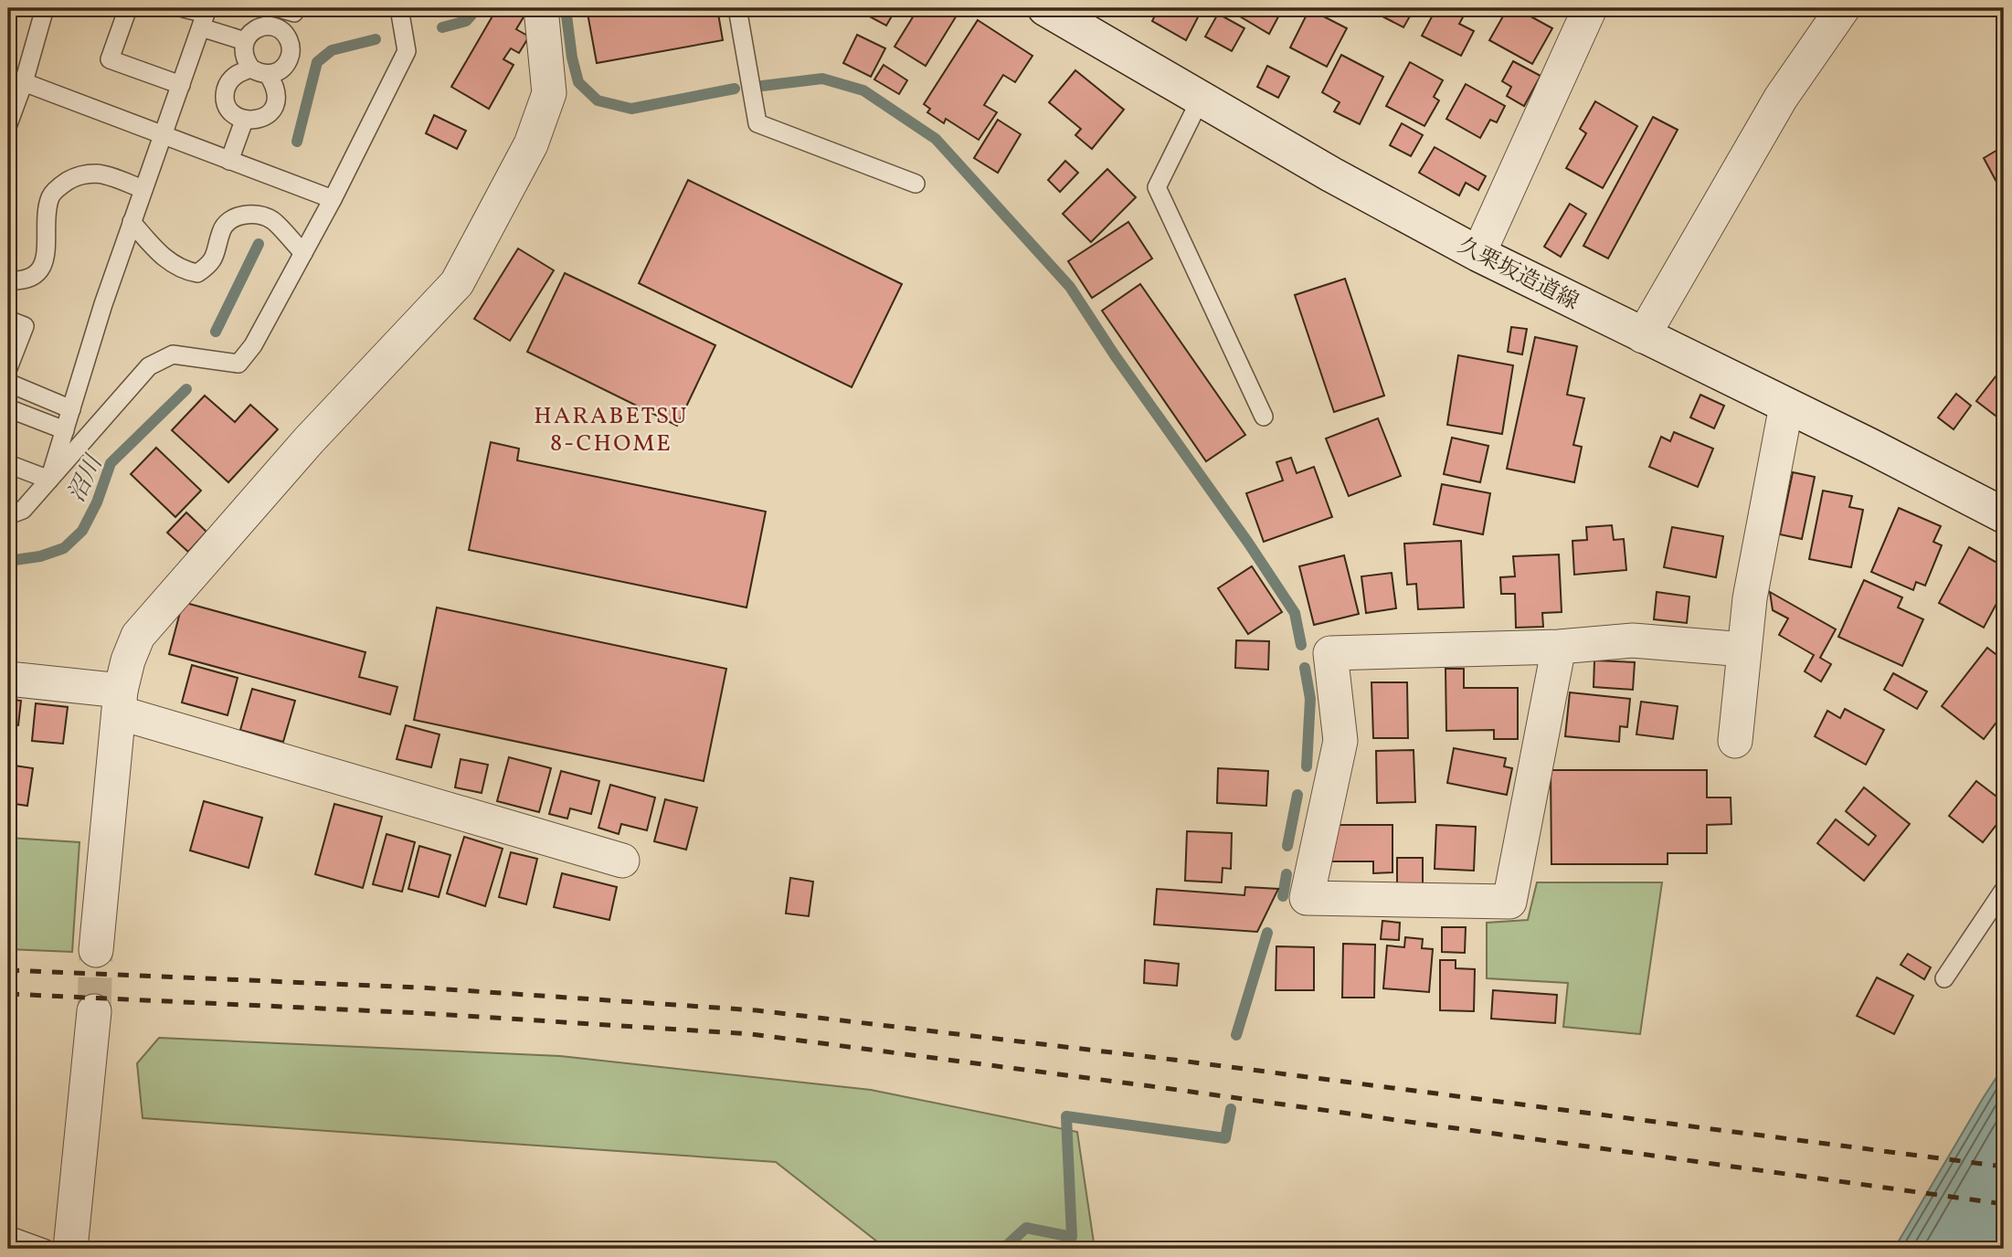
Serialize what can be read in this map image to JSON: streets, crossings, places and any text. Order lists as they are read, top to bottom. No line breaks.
{"streets":{"main road":["久栗坂造道線"]},"districts":["HARABETSU 8-CHOME"],"water":["沼川"]}
